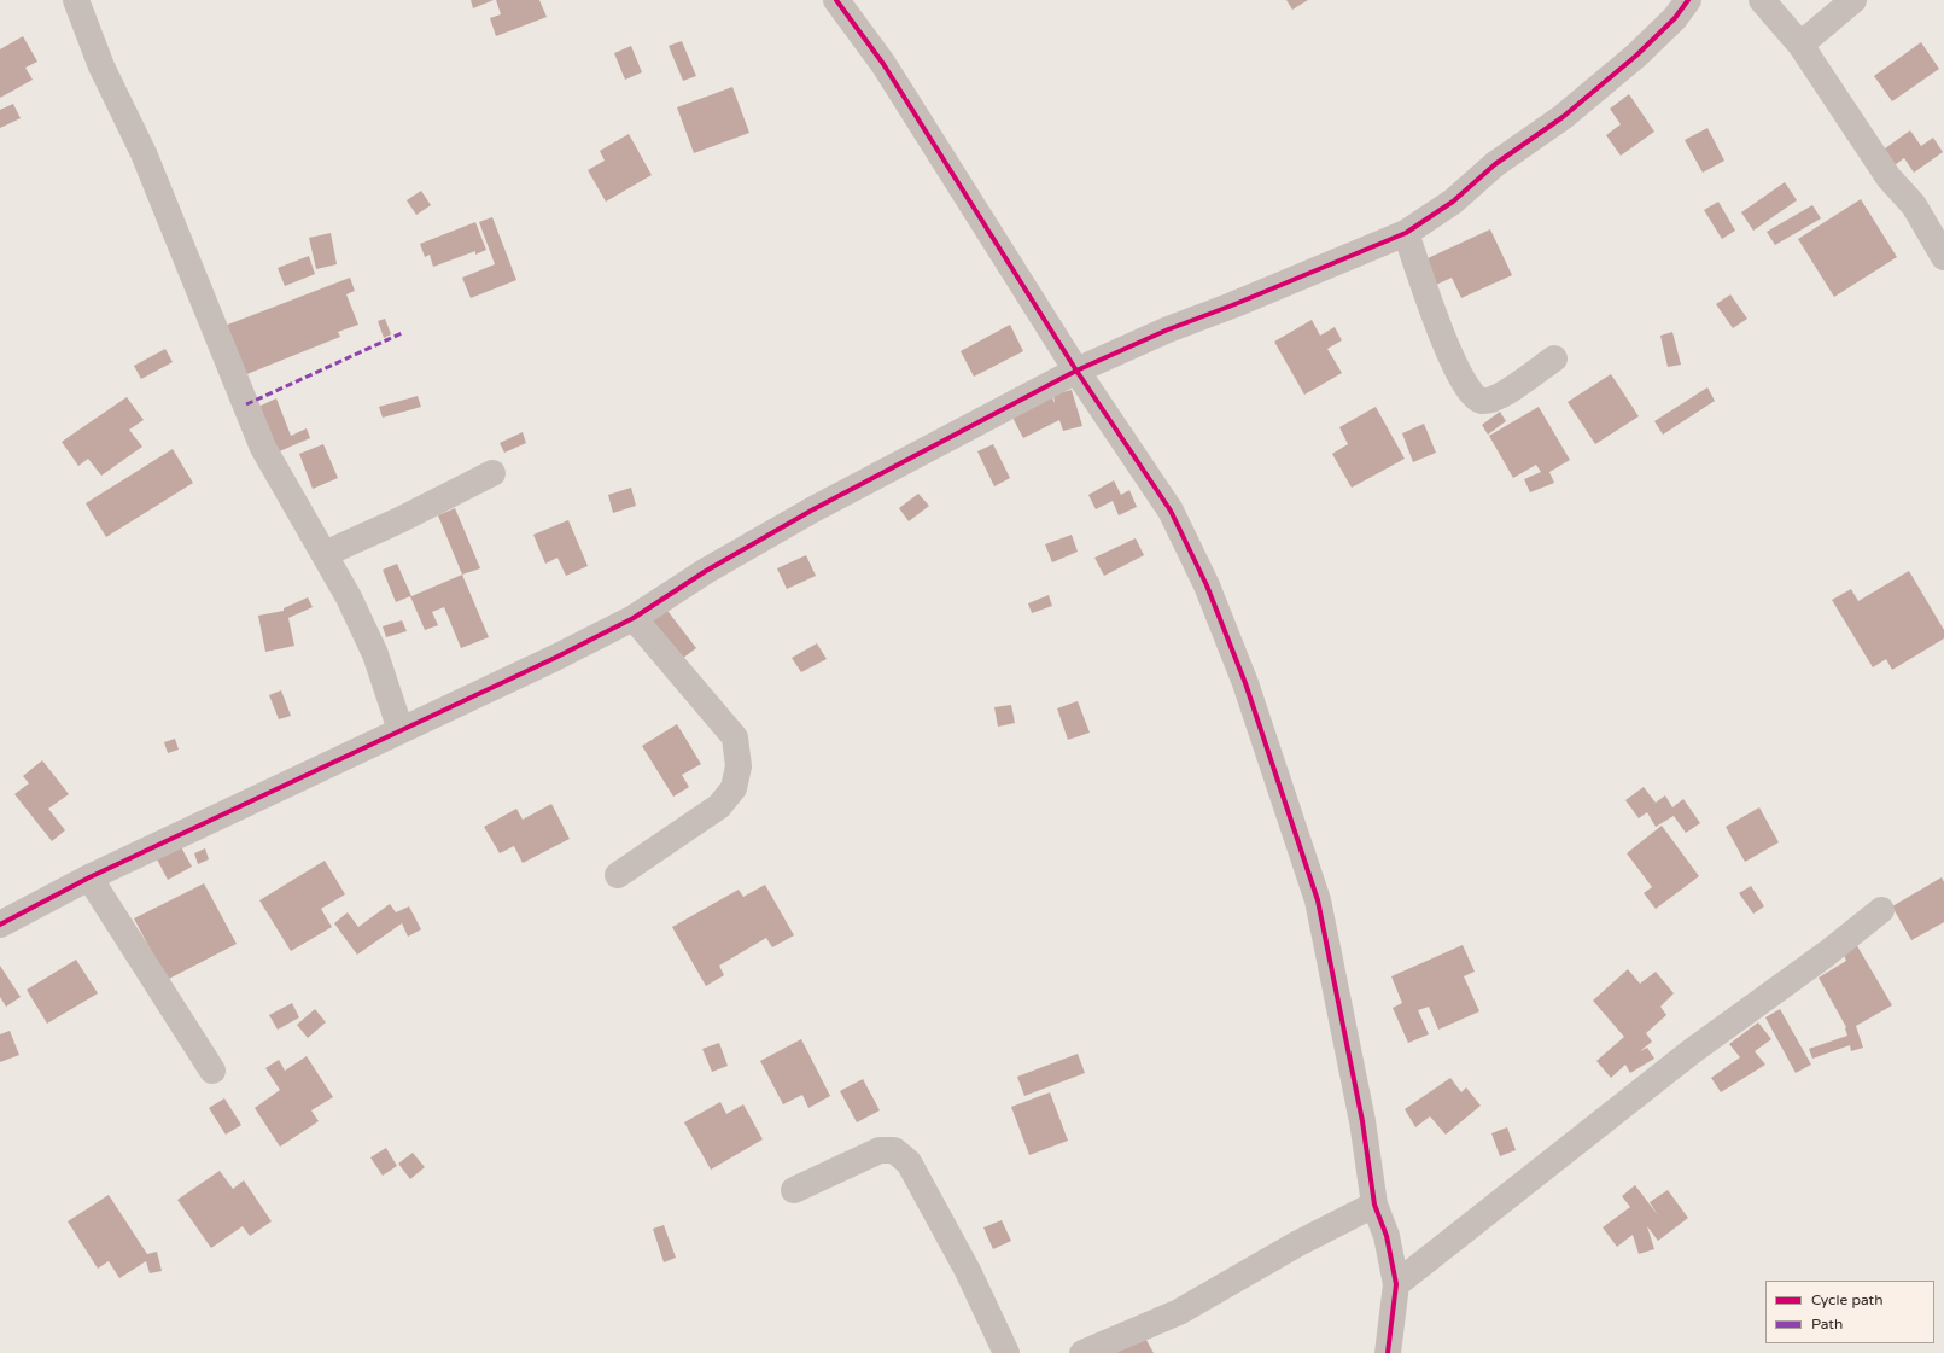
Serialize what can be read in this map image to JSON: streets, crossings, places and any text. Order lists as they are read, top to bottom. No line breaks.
{"legend":["Cycle path","Path"]}
